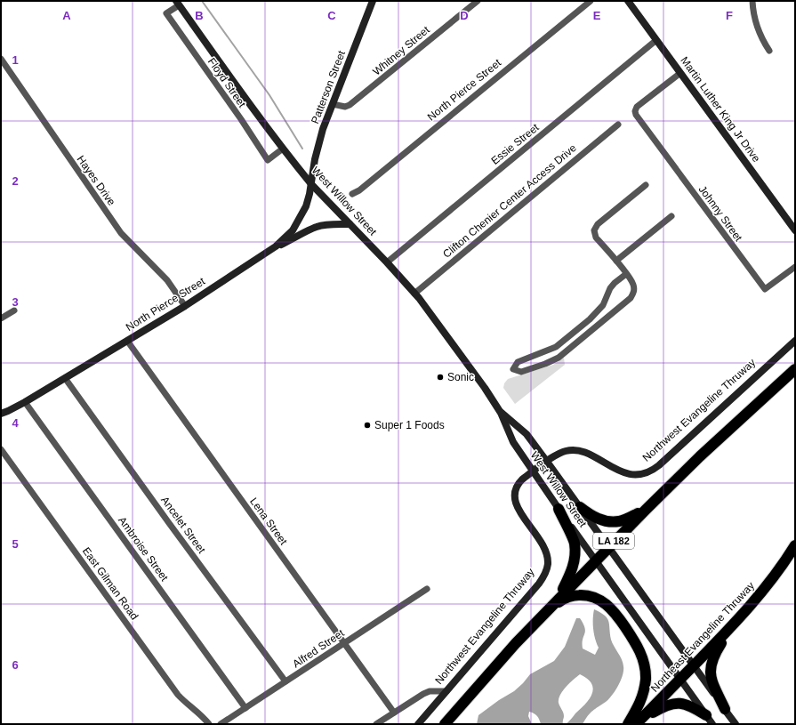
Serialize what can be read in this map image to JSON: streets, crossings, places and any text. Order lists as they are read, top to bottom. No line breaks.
{"streets":{"highway":["LA 182","Northeast Evangeline Thruway"],"street":["Whitney Street","Floyd Street","Patterson Street","North Pierce Street","Martin Luther King Jr Drive","Essie Street","Hayes Drive","West Willow Street","Clifton Chenier Center Access Drive","Johnny Street","Northwest Evangeline Thruway","Lena Street","Ancelet Street","Ambroise Street","East Gilman Road","Alfred Street"]},"crossings":[["Whitney Street","Patterson Street"],["Floyd Street","West Willow Street"],["Patterson Street","North Pierce Street"],["Patterson Street","West Willow Street"],["North Pierce Street","Hayes Drive"],["North Pierce Street","West Willow Street"],["North Pierce Street","Lena Street"],["North Pierce Street","Ancelet Street"],["North Pierce Street","Ambroise Street"],["Martin Luther King Jr Drive","Essie Street"],["Martin Luther King Jr Drive","Johnny Street"],["Essie Street","West Willow Street"],["West Willow Street","Clifton Chenier Center Access Drive"],["West Willow Street","Northwest Evangeline Thruway"],["West Willow Street","LA 182"],["West Willow Street","Northeast Evangeline Thruway"],["Lena Street","Alfred Street"],["Ancelet Street","Alfred Street"],["Ambroise Street","Alfred Street"]],"places":["Sonic","Super 1 Foods"],"grid":{"columns":["A","B","C","D","E","F"],"rows":["1","2","3","4","5","6"]}}
